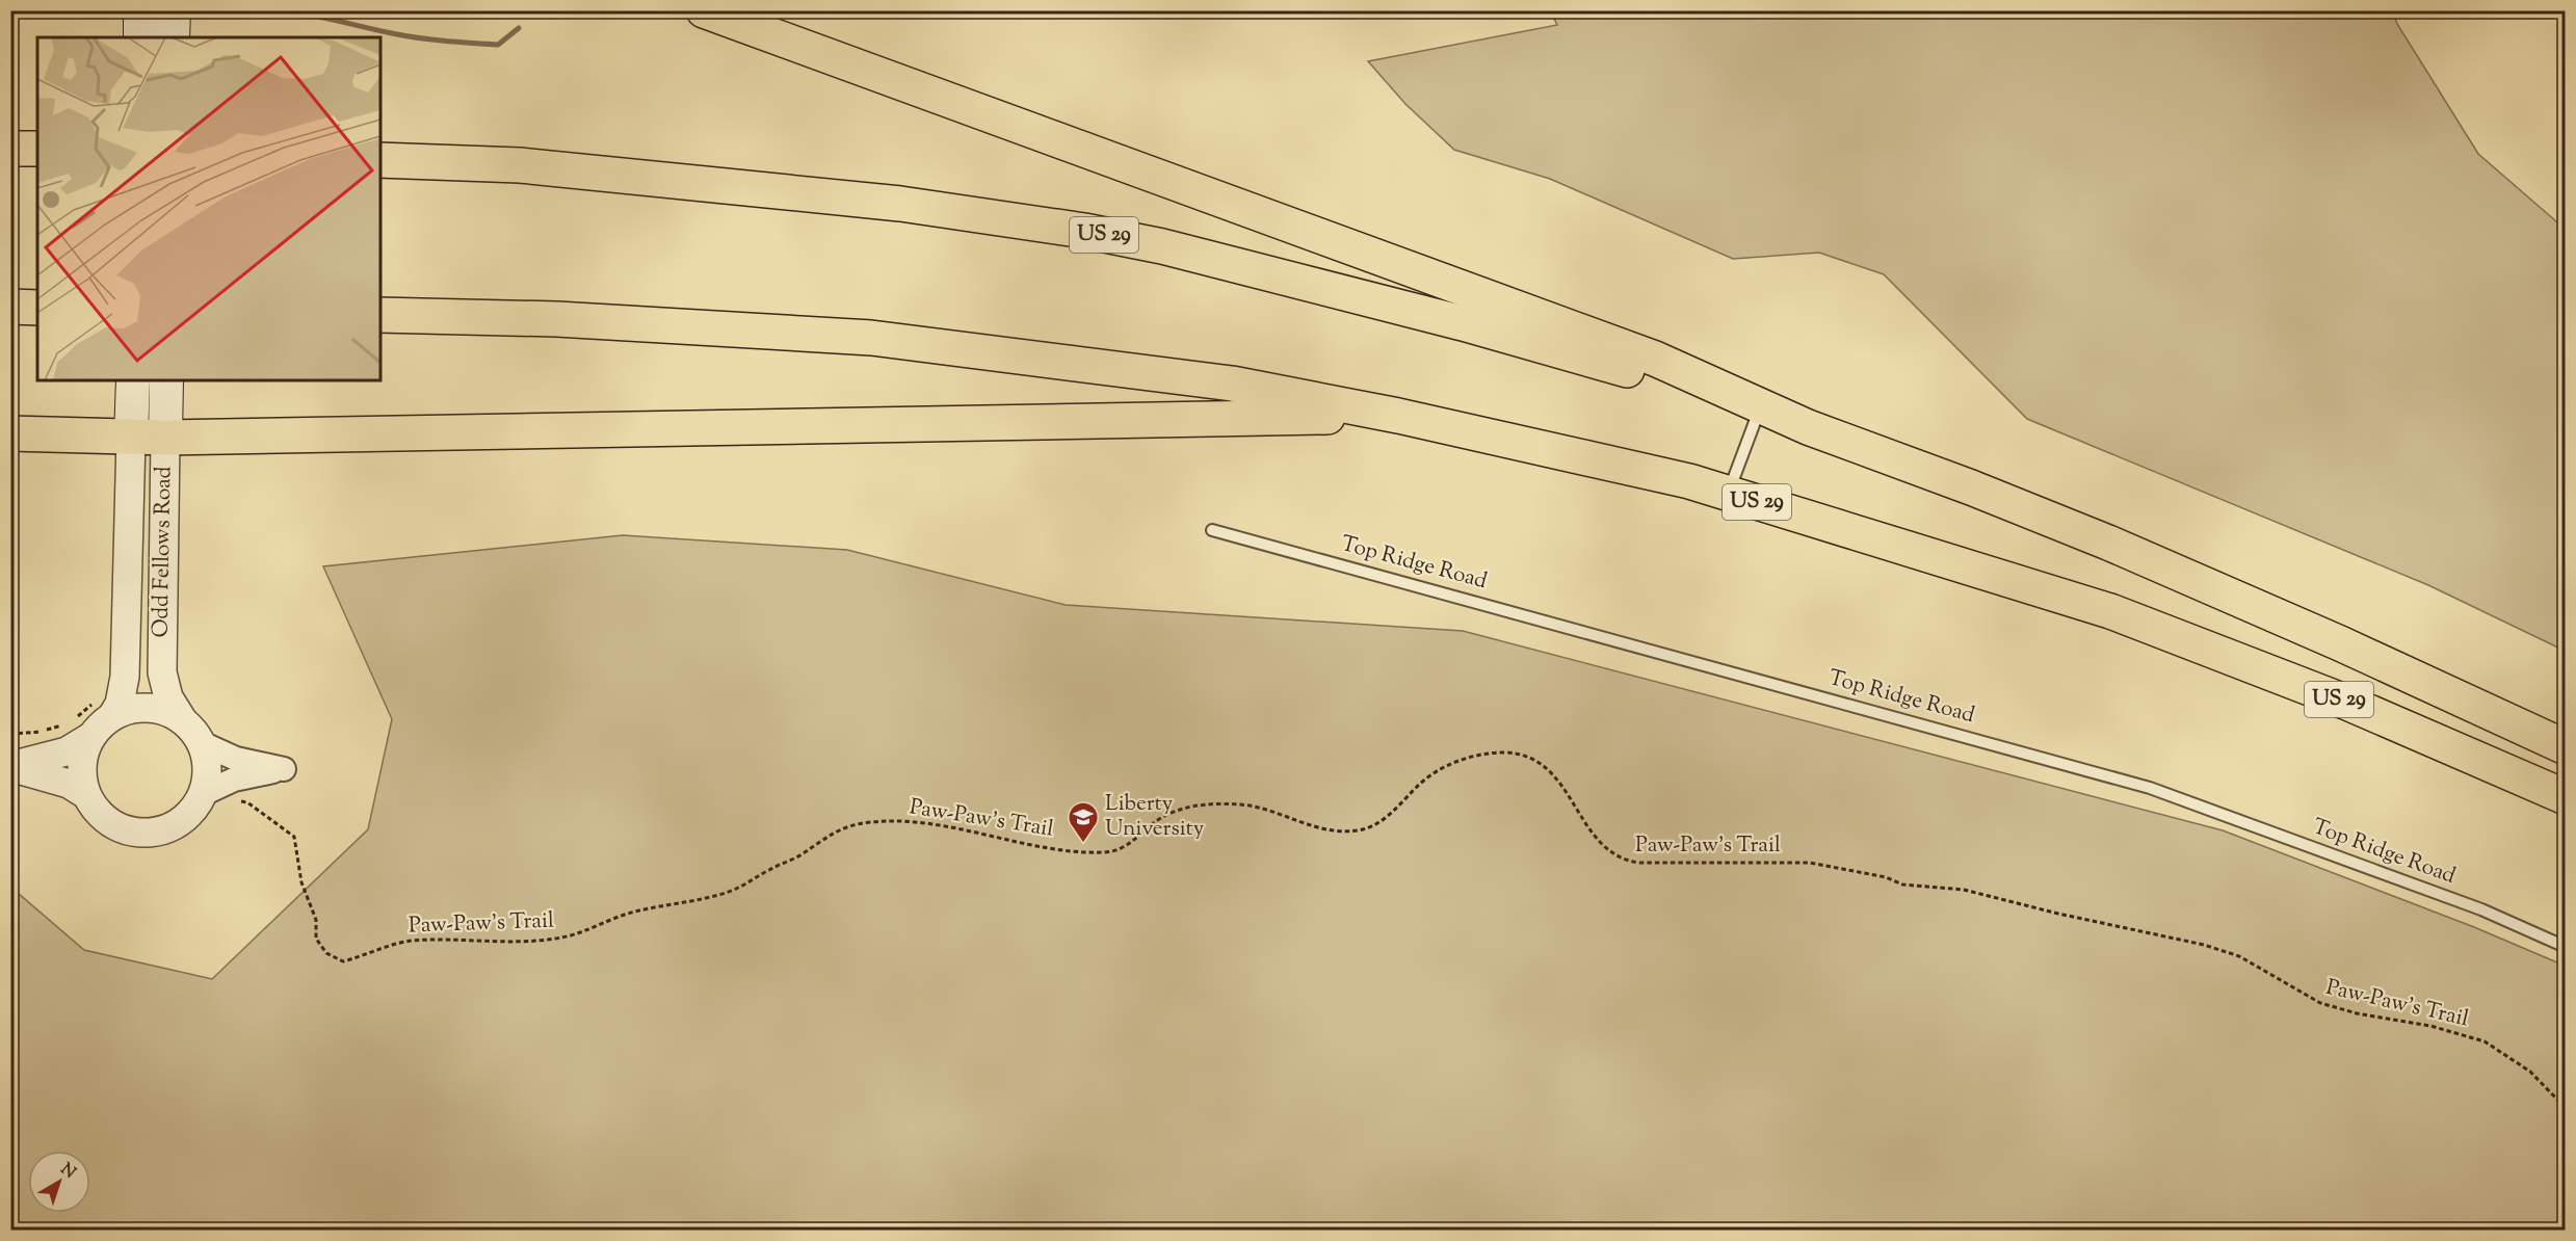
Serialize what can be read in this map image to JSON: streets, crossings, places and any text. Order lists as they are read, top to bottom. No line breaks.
{"streets":{"highway":["US 29"],"main road":["Odd Fellows Road"],"lane":["Top Ridge Road"],"path":["Paw-Paw's Trail"]},"crossings":[["Odd Fellows Road","Paw-Paw's Trail"]],"places":{"school or university":["Liberty University"]},"north":"top right"}
